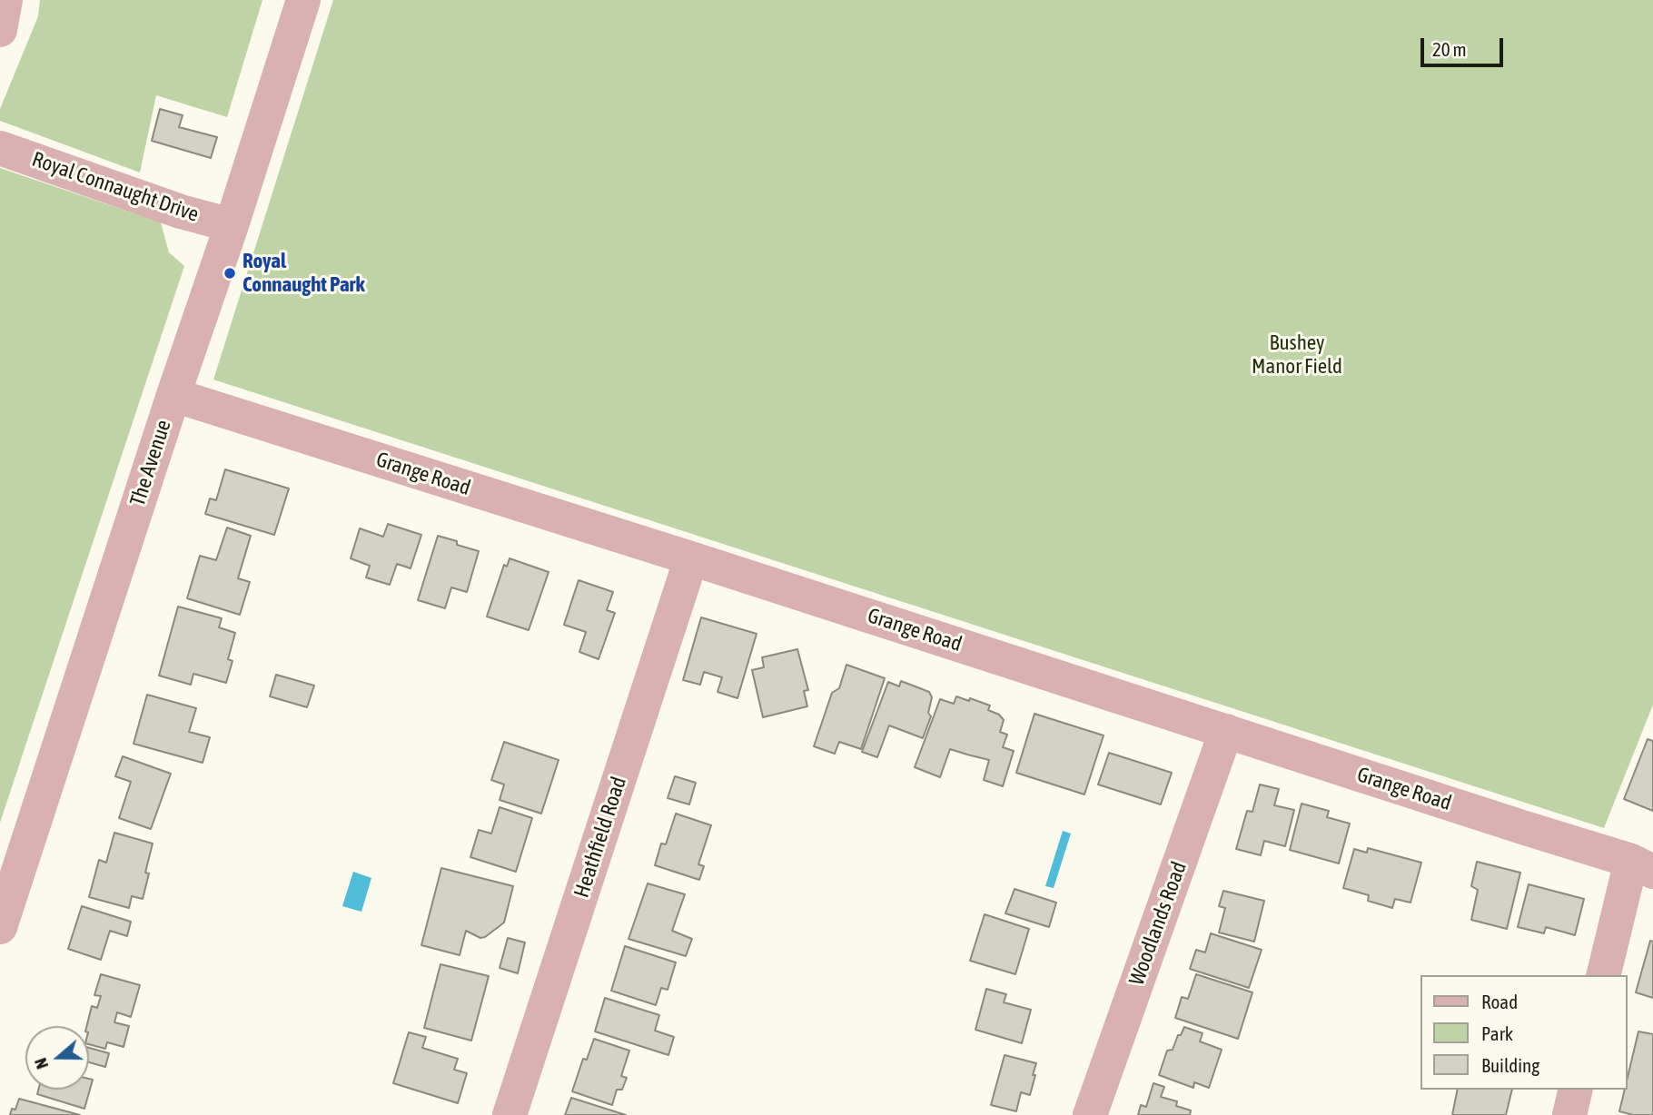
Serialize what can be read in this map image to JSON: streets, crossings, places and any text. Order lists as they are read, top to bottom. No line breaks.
{"streets":{"street":["Royal Connaught Drive","The Avenue","Grange Road","Heathfield Road","Woodlands Road"]},"crossings":[["Royal Connaught Drive","The Avenue"],["The Avenue","Grange Road"],["Grange Road","Heathfield Road"],["Grange Road","Woodlands Road"]],"parks":["Bushey Manor Field"],"places":["Royal Connaught Park"],"legend":["Road","Park","Building"],"scale_bar":"20 m","north":"left"}
